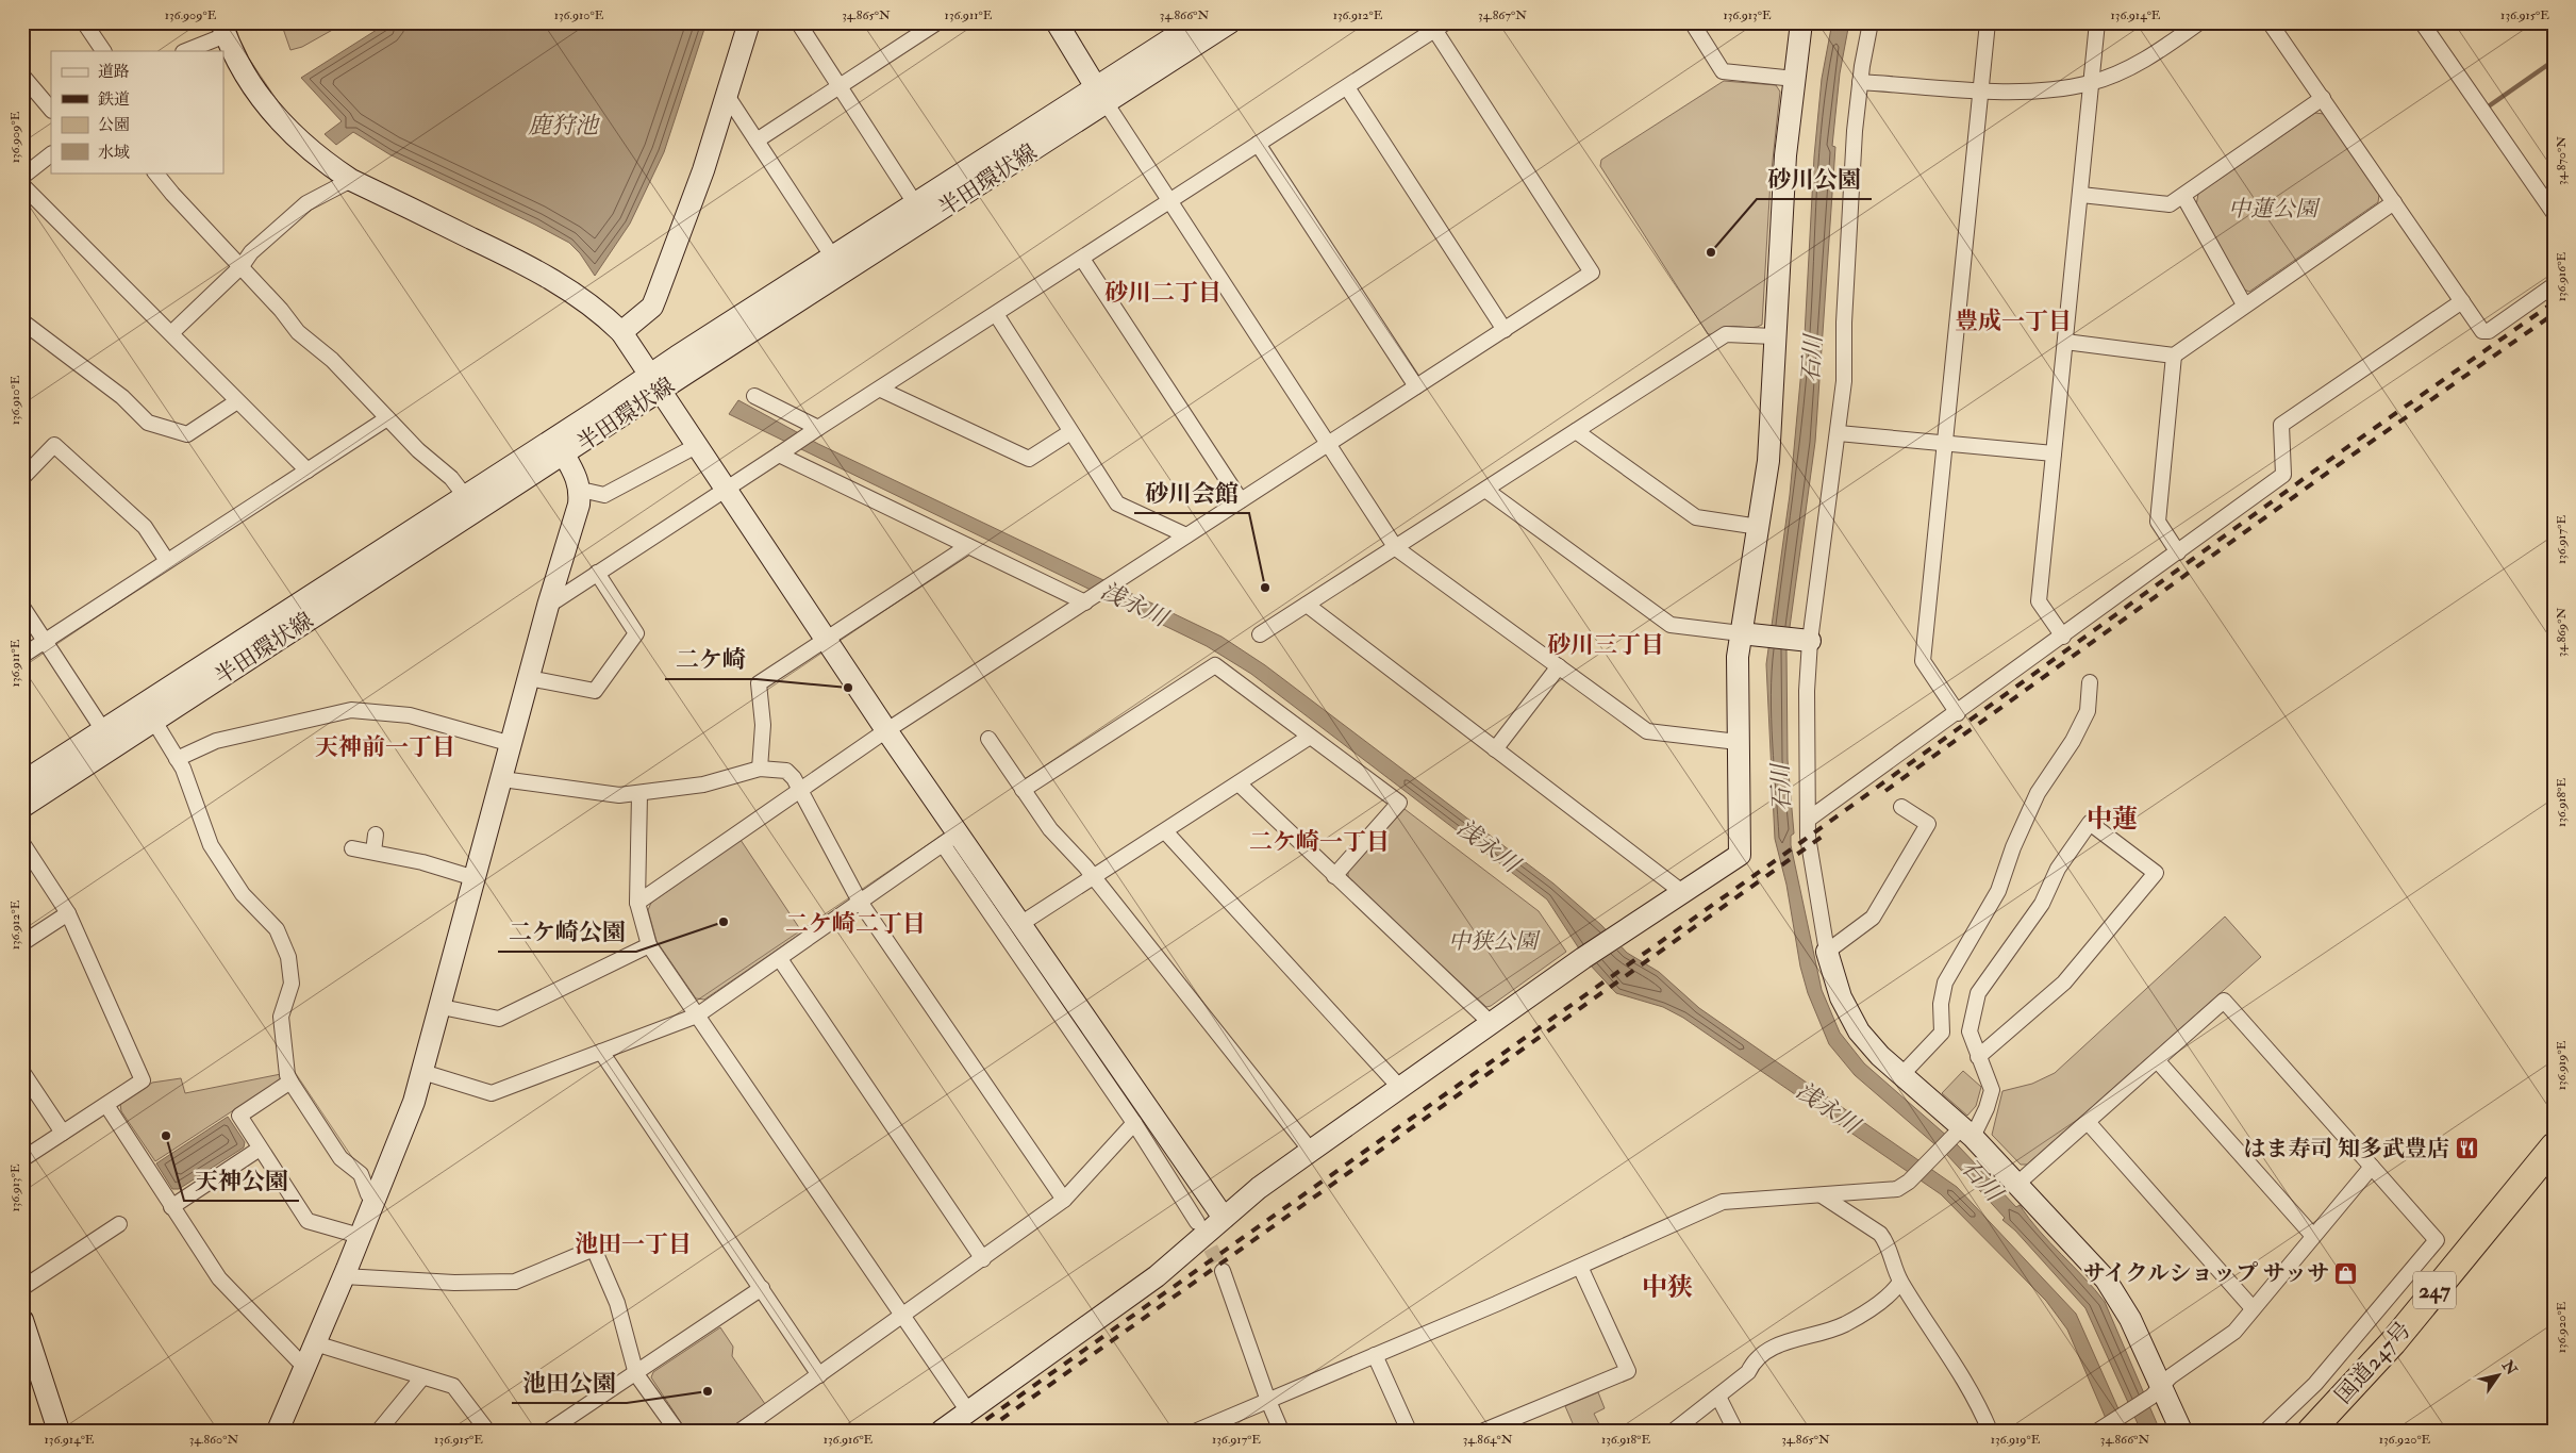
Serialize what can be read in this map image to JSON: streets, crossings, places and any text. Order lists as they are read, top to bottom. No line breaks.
{"streets":{"highway":["247","国道247号"],"street":["半田環状線"]},"districts":["砂川二丁目","豊成一丁目","砂川三丁目","天神前一丁目","中蓮","二ケ崎一丁目","二ケ崎二丁目","池田一丁目","中狭"],"water":["鹿狩池","石川","浅永川"],"parks":["中蓮公園","中狭公園"],"places":{"other":["砂川公園","砂川会館","二ケ崎","二ケ崎公園","天神公園","池田公園"],"restaurant":["はま寿司 知多武豊店"],"shop":["サイクルショップ サッサ"]},"legend":["道路","鉄道","公園","水域"],"north":"top right","coordinates":["136.909°E","136.910°E","34.865°N","136.911°E","34.866°N","136.912°E","34.867°N","136.913°E","136.914°E","136.915°E","34.870°N","136.916°E","136.917°E","34.869°N","136.918°E","136.919°E","136.920°E","34.860°N","34.864°N"]}
